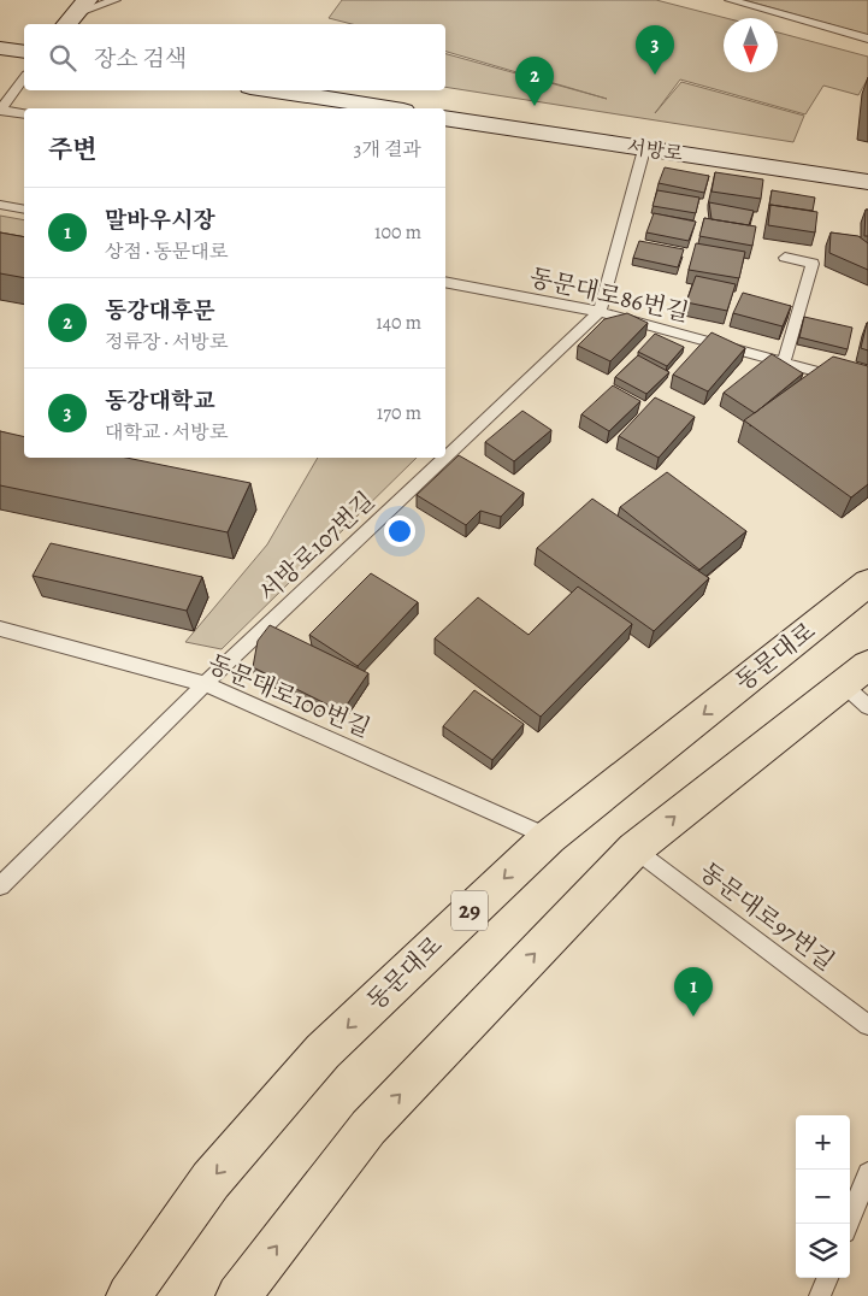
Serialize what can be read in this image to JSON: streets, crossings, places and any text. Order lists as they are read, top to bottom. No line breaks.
{"streets":{"main road":["서방로","동문대로","29"],"lane":["동문대로86번길","서방로107번길","동문대로100번길","동문대로97번길"]},"crossings":[["동문대로86번길","서방로107번길"],["서방로107번길","동문대로100번길"],["동문대로","동문대로100번길"]],"north":"bottom","page":{"search":"장소 검색","pins":["3","2","1"],"heading":["주변","3개 결과"],"list":[{"mark":"1","name":"말바우시장","note":"상점 · 동문대로","value":"100 m"},{"mark":"2","name":"동강대후문","note":"정류장 · 서방로","value":"140 m"},{"mark":"3","name":"동강대학교","note":"대학교 · 서방로","value":"170 m"}],"map_buttons":["+","−"]}}
